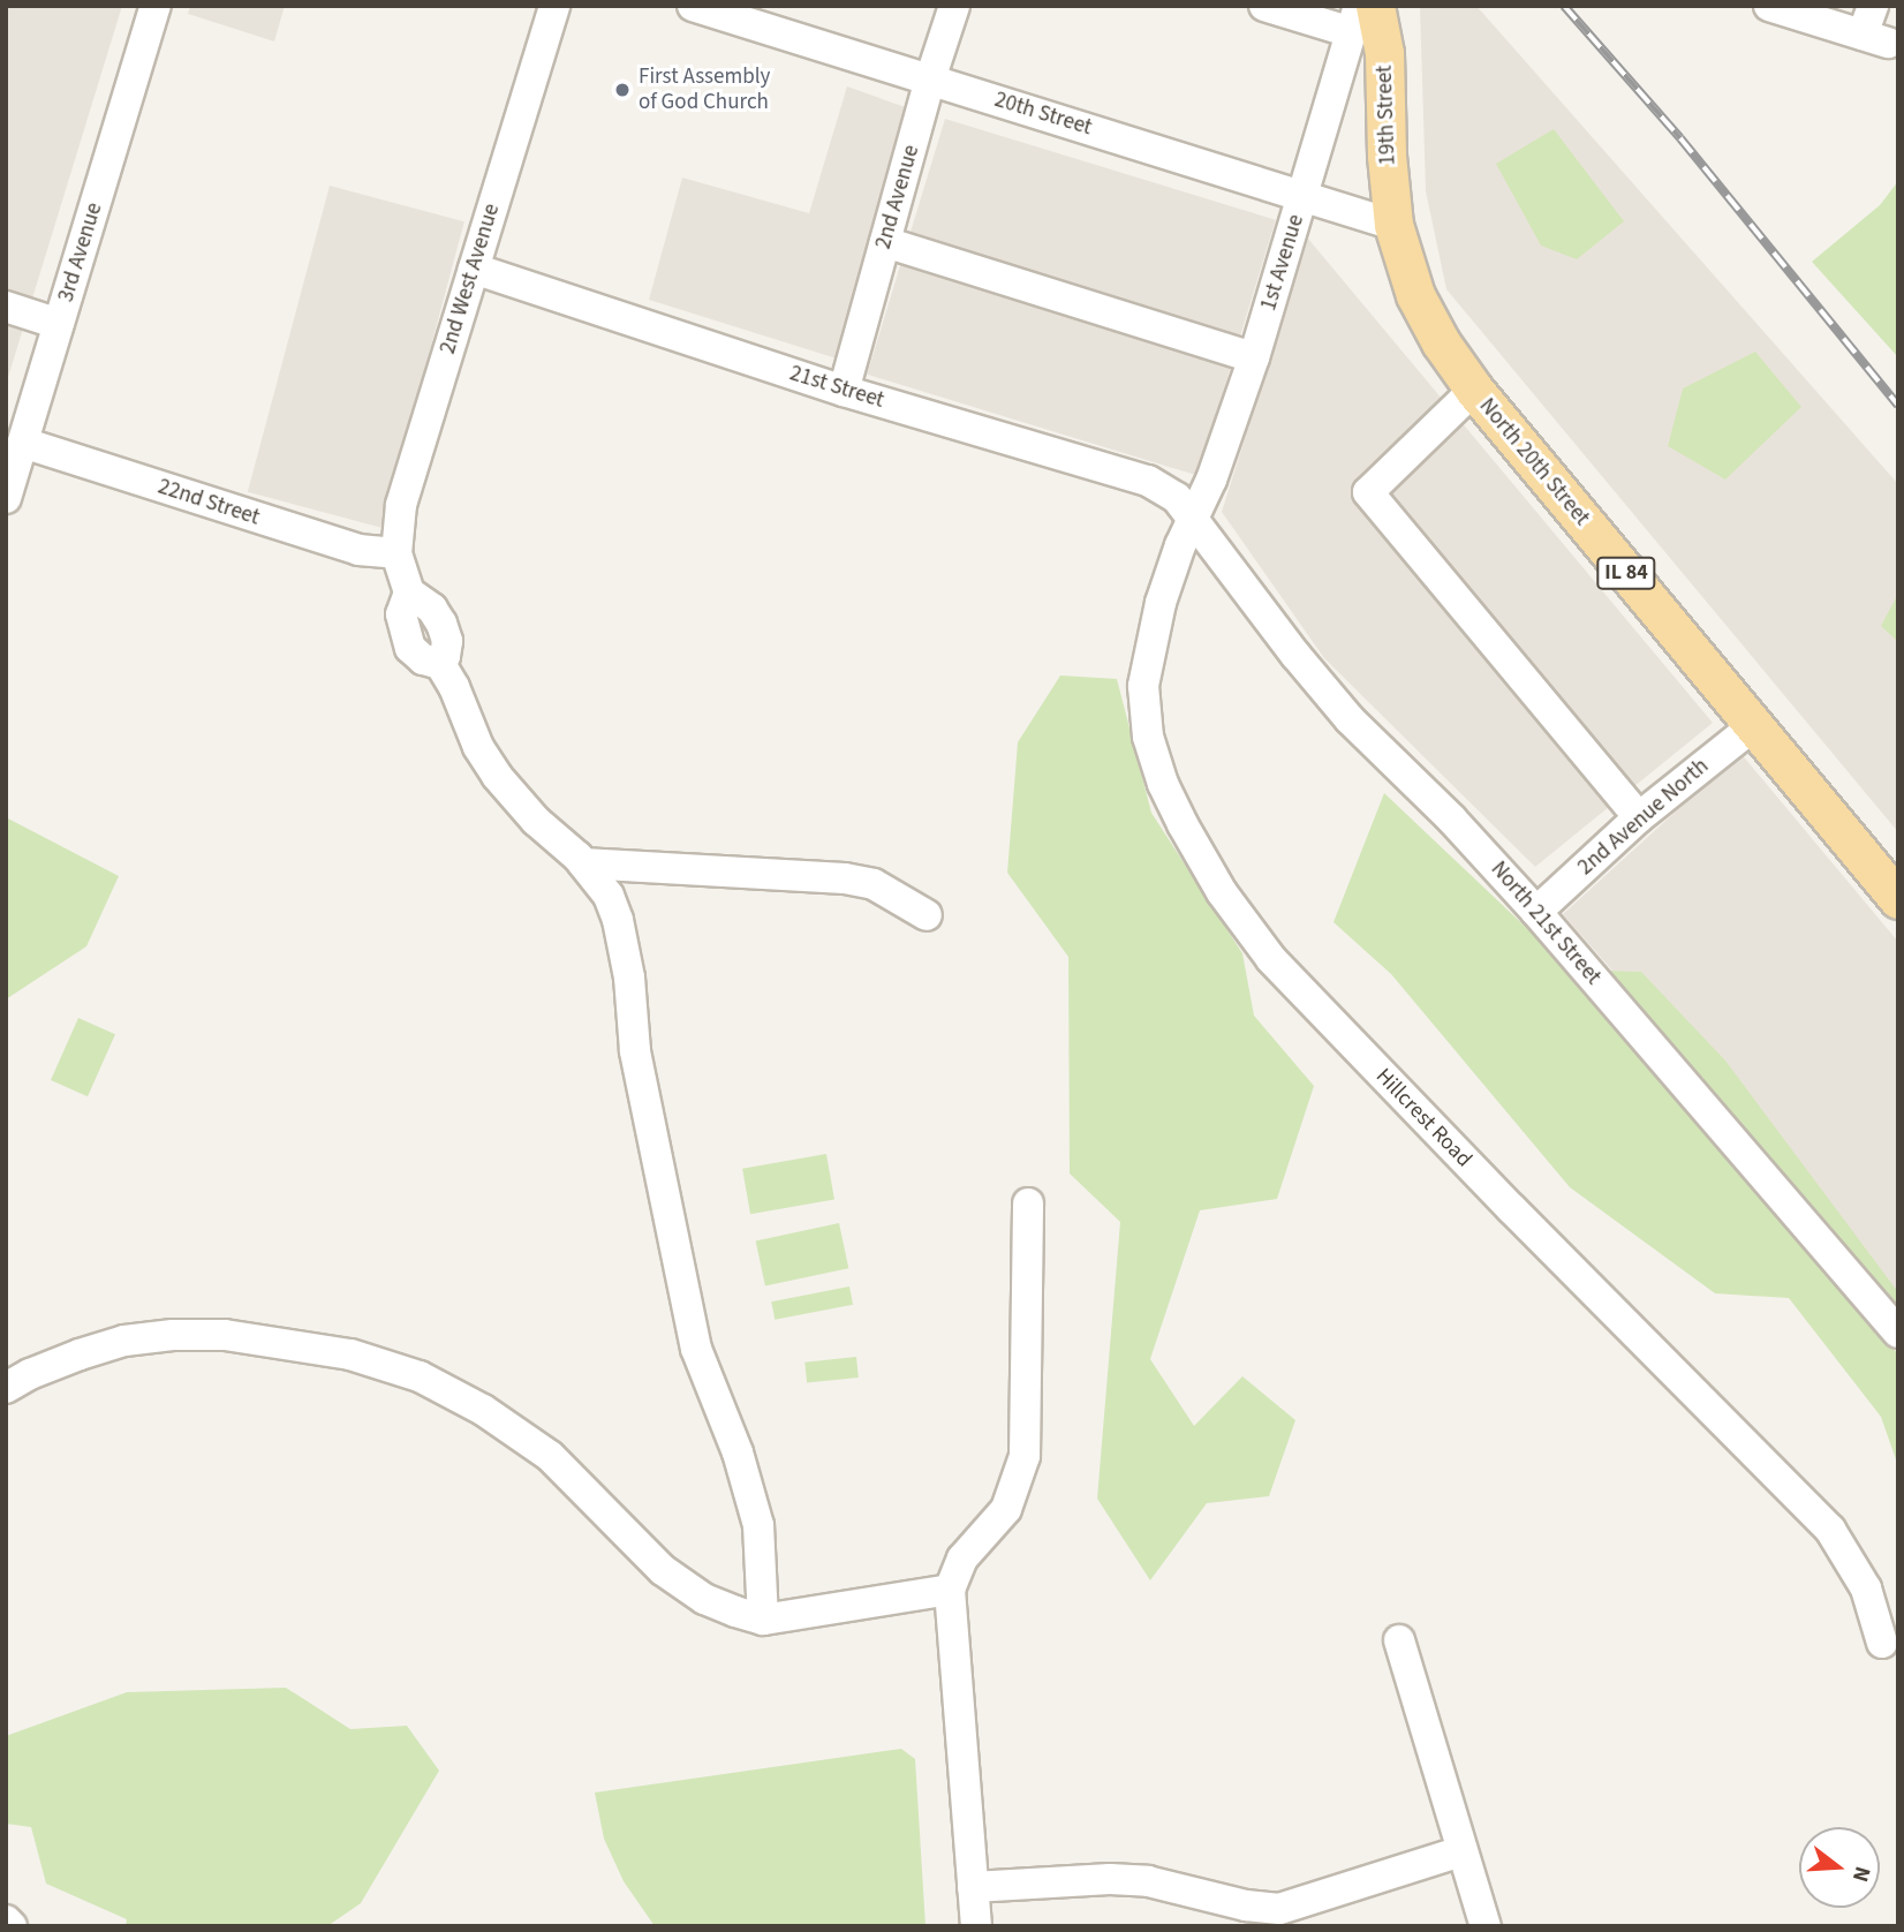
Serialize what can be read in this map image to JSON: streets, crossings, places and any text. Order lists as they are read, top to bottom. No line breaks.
{"streets":{"main road":["19th Street","North 20th Street","IL 84"],"street":["20th Street","2nd Avenue","3rd Avenue","1st Avenue","2nd West Avenue","21st Street","22nd Street","2nd Avenue North","North 21st Street","Hillcrest Road"]},"crossings":[["20th Street","19th Street"],["20th Street","2nd Avenue"],["20th Street","1st Avenue"],["20th Street","North 20th Street"],["19th Street","1st Avenue"],["19th Street","North 20th Street"],["2nd Avenue","21st Street"],["3rd Avenue","22nd Street"],["1st Avenue","21st Street"],["1st Avenue","North 21st Street"],["1st Avenue","Hillcrest Road"],["2nd West Avenue","21st Street"],["2nd West Avenue","22nd Street"],["21st Street","North 21st Street"],["21st Street","Hillcrest Road"],["North 20th Street","2nd Avenue North"],["2nd Avenue North","North 21st Street"],["North 21st Street","Hillcrest Road"]],"places":["First Assembly of God Church"],"north":"right"}
